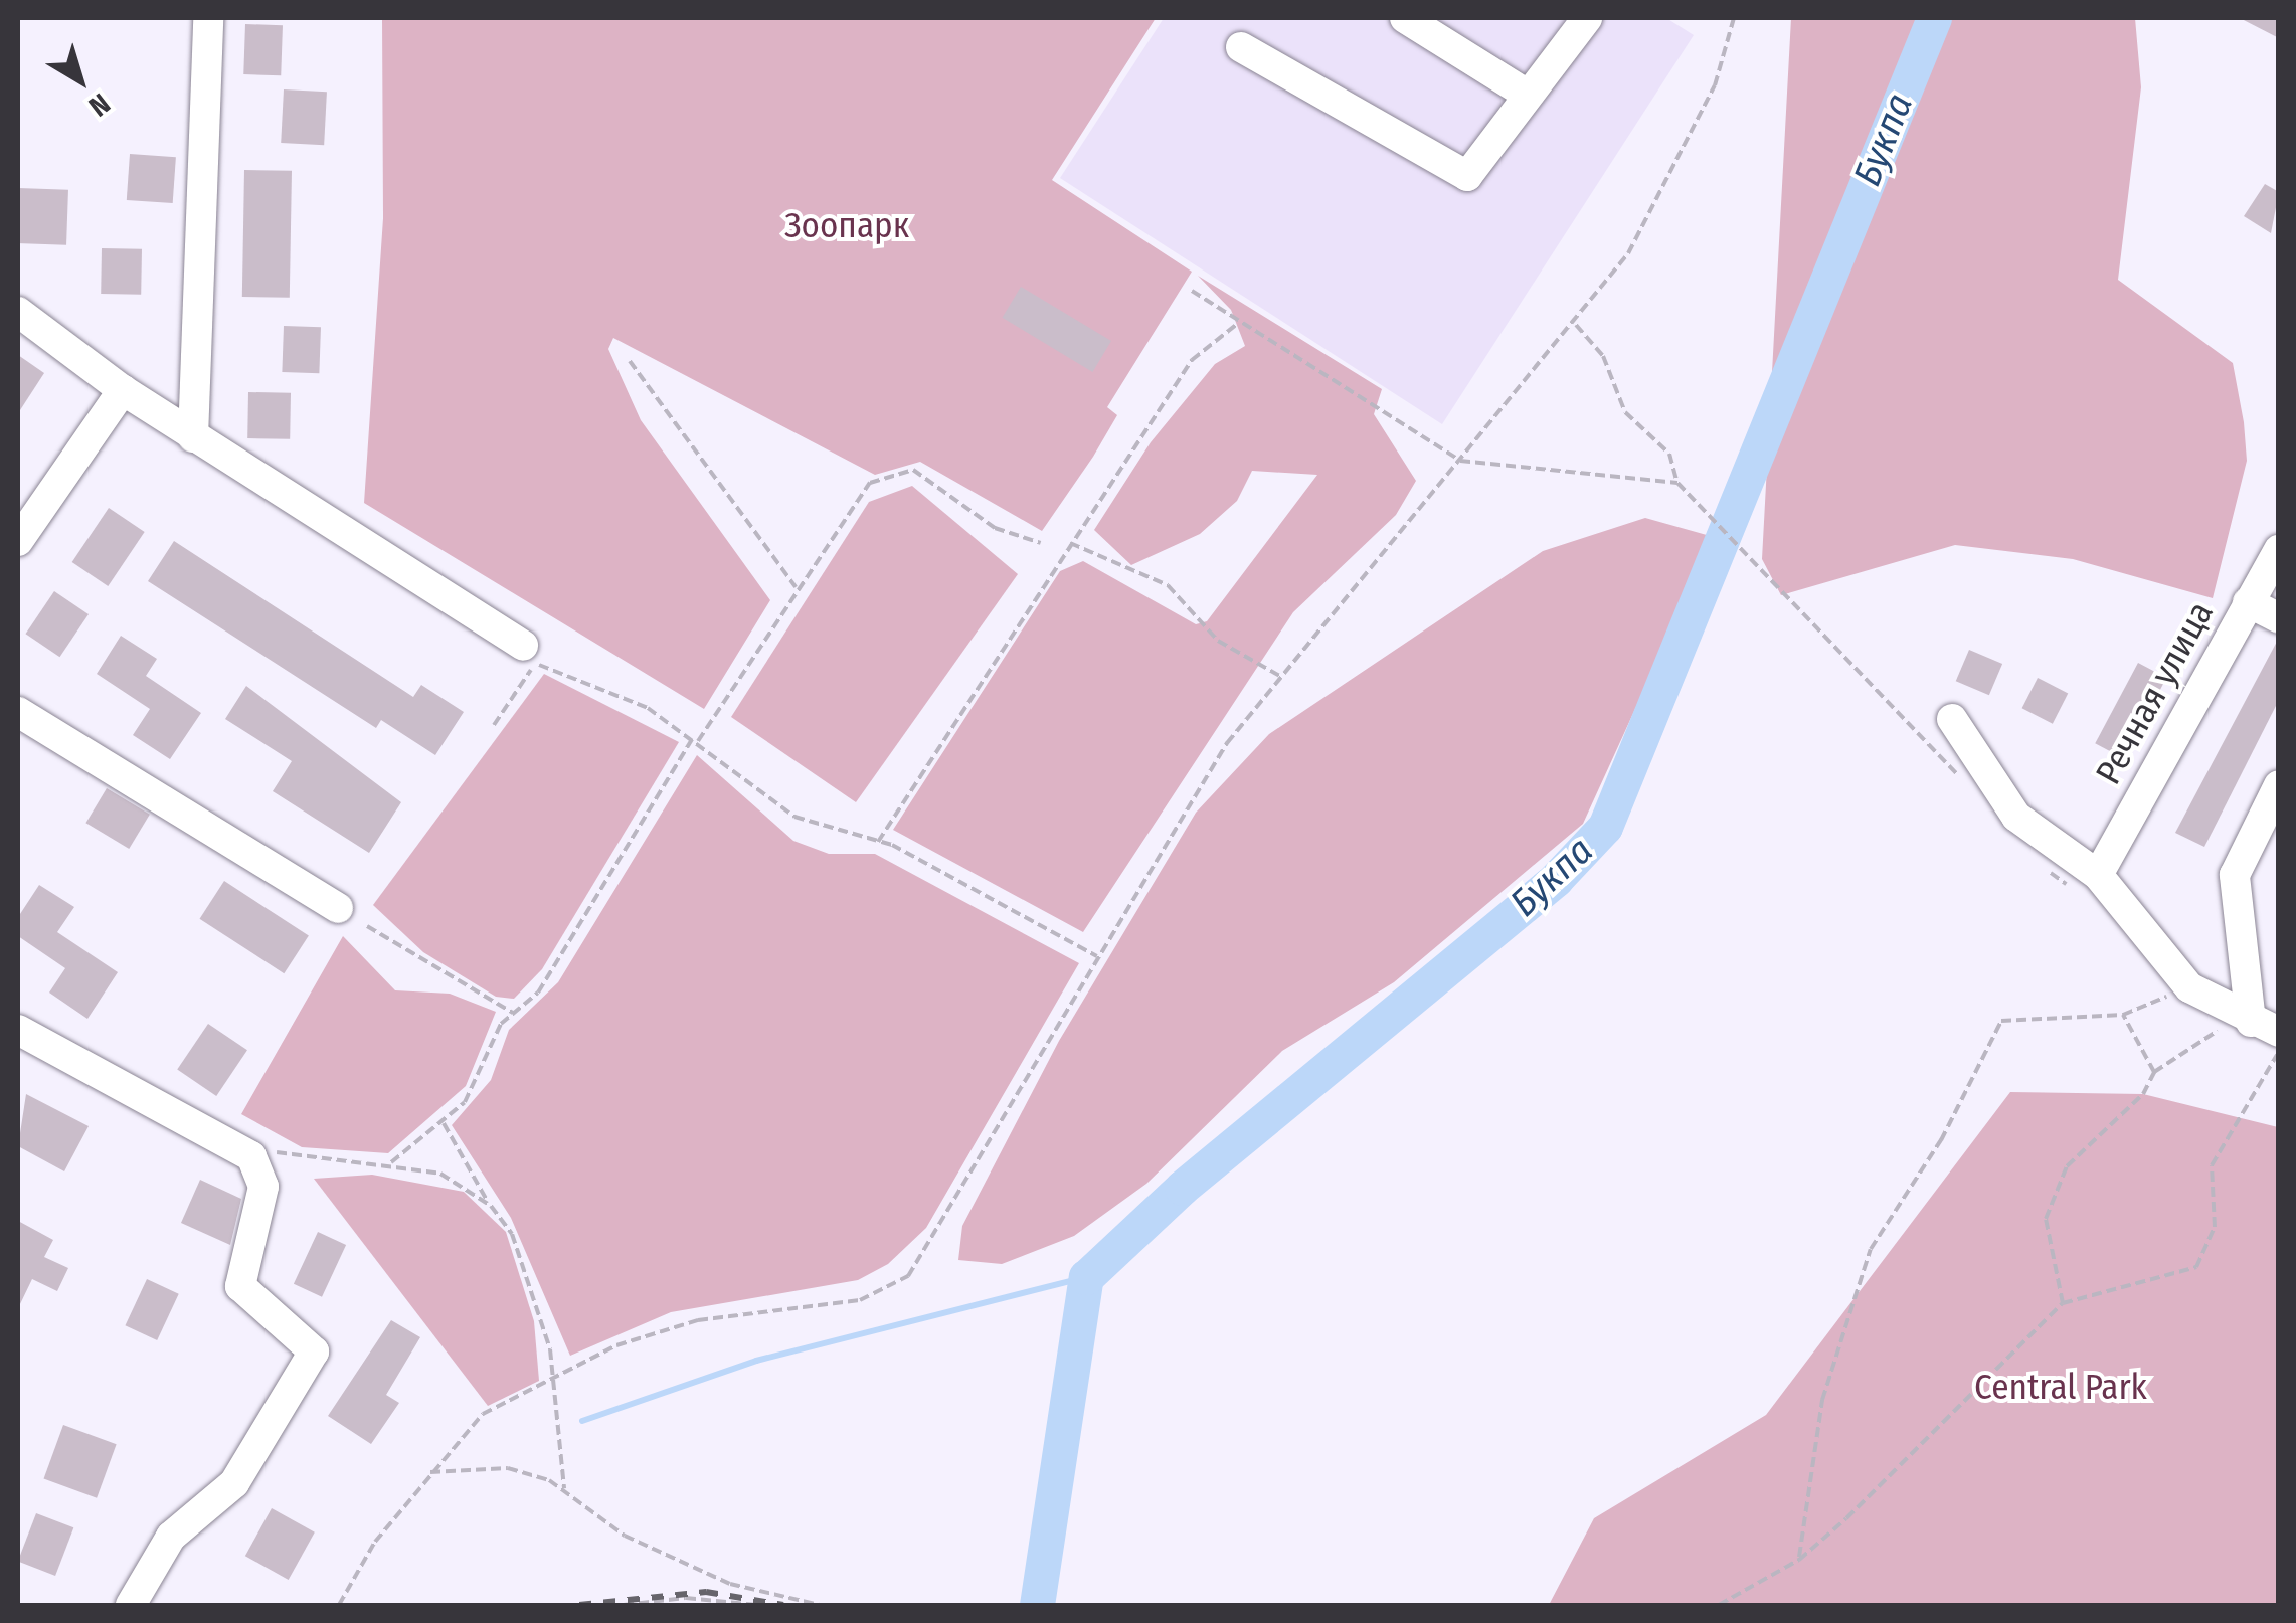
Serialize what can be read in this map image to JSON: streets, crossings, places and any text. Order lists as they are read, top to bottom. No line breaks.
{"streets":{"street":["Речная улица"]},"water":["Букпа"],"parks":["Зоопарк","Central Park"],"north":"bottom right"}
